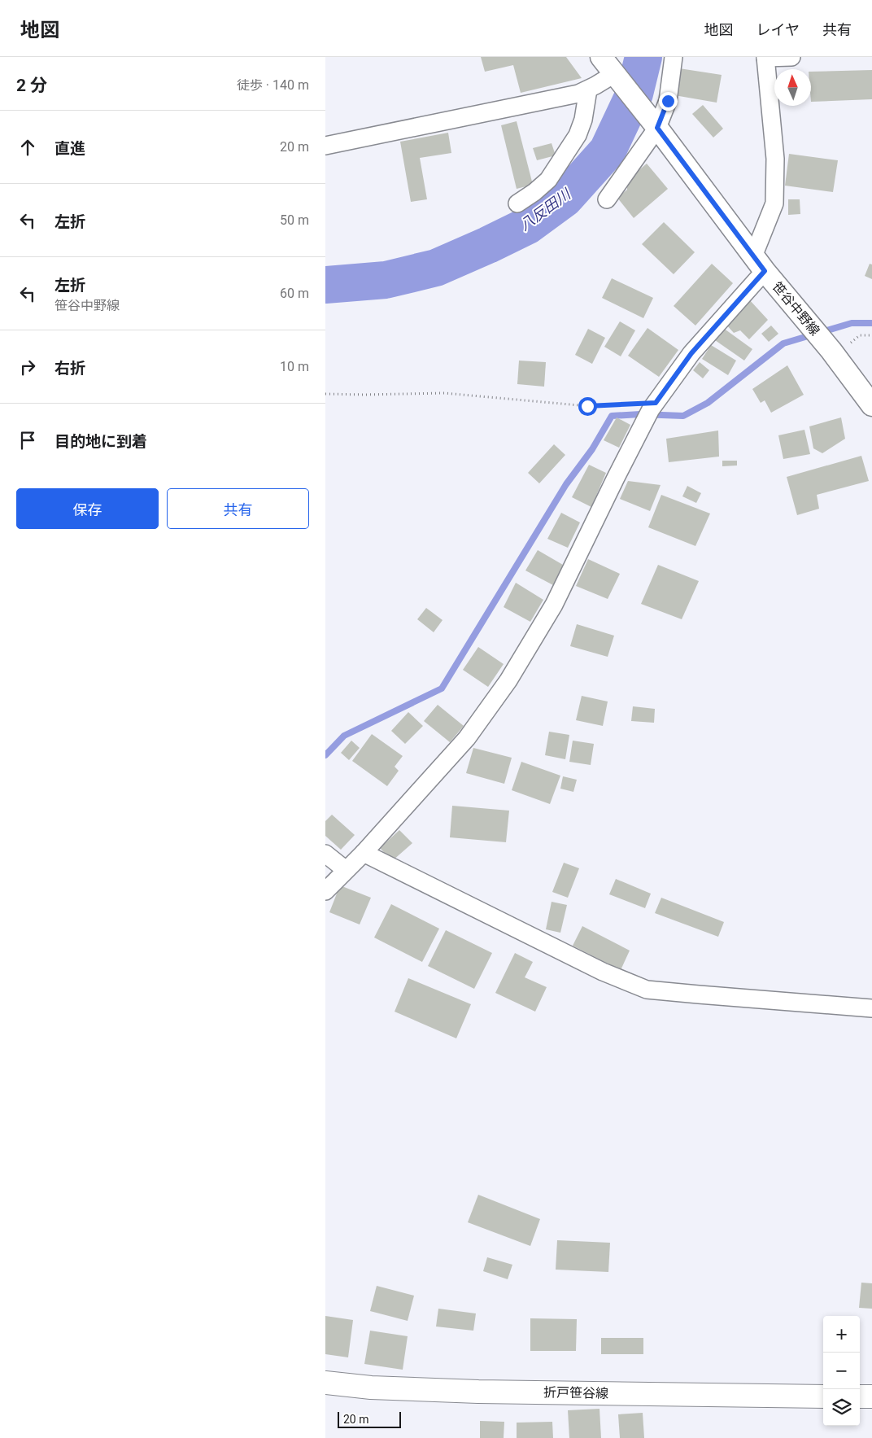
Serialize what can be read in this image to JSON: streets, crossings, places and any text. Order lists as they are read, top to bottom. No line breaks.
{"streets":{"main road":["折戸笹谷線"],"street":["笹谷中野線"]},"water":["八反田川"],"scale_bar":"20 m","north":"top","page":{"header":"地図","nav":["地図","レイヤ","共有"],"heading":["2 分","徒歩 · 140 m"],"list":[["直進","20 m"],["左折","50 m"],["左折","笹谷中野線","60 m"],["右折","10 m"],"目的地に到着"],"buttons":["保存","共有"],"map_buttons":["+","−"],"scale":"20 m"}}
